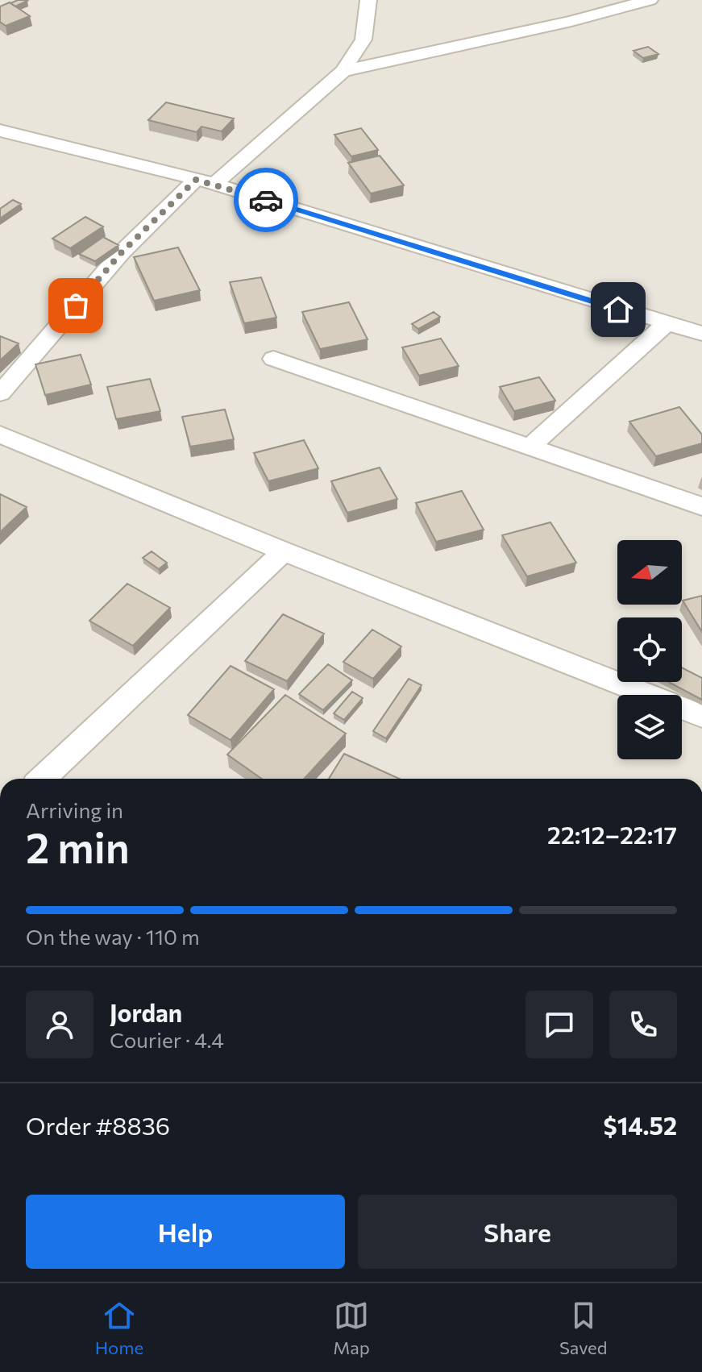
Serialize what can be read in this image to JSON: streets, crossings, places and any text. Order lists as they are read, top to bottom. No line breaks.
{"north":"left","page":{"heading":["2 min","Arriving in","22:12–22:17"],"panel":["Jordan","Courier · 4.4","Order #8836","$14.52"],"bar":"On the way · 110 m","buttons":["Help","Share"],"tabs":["Home","Map","Saved"]}}
